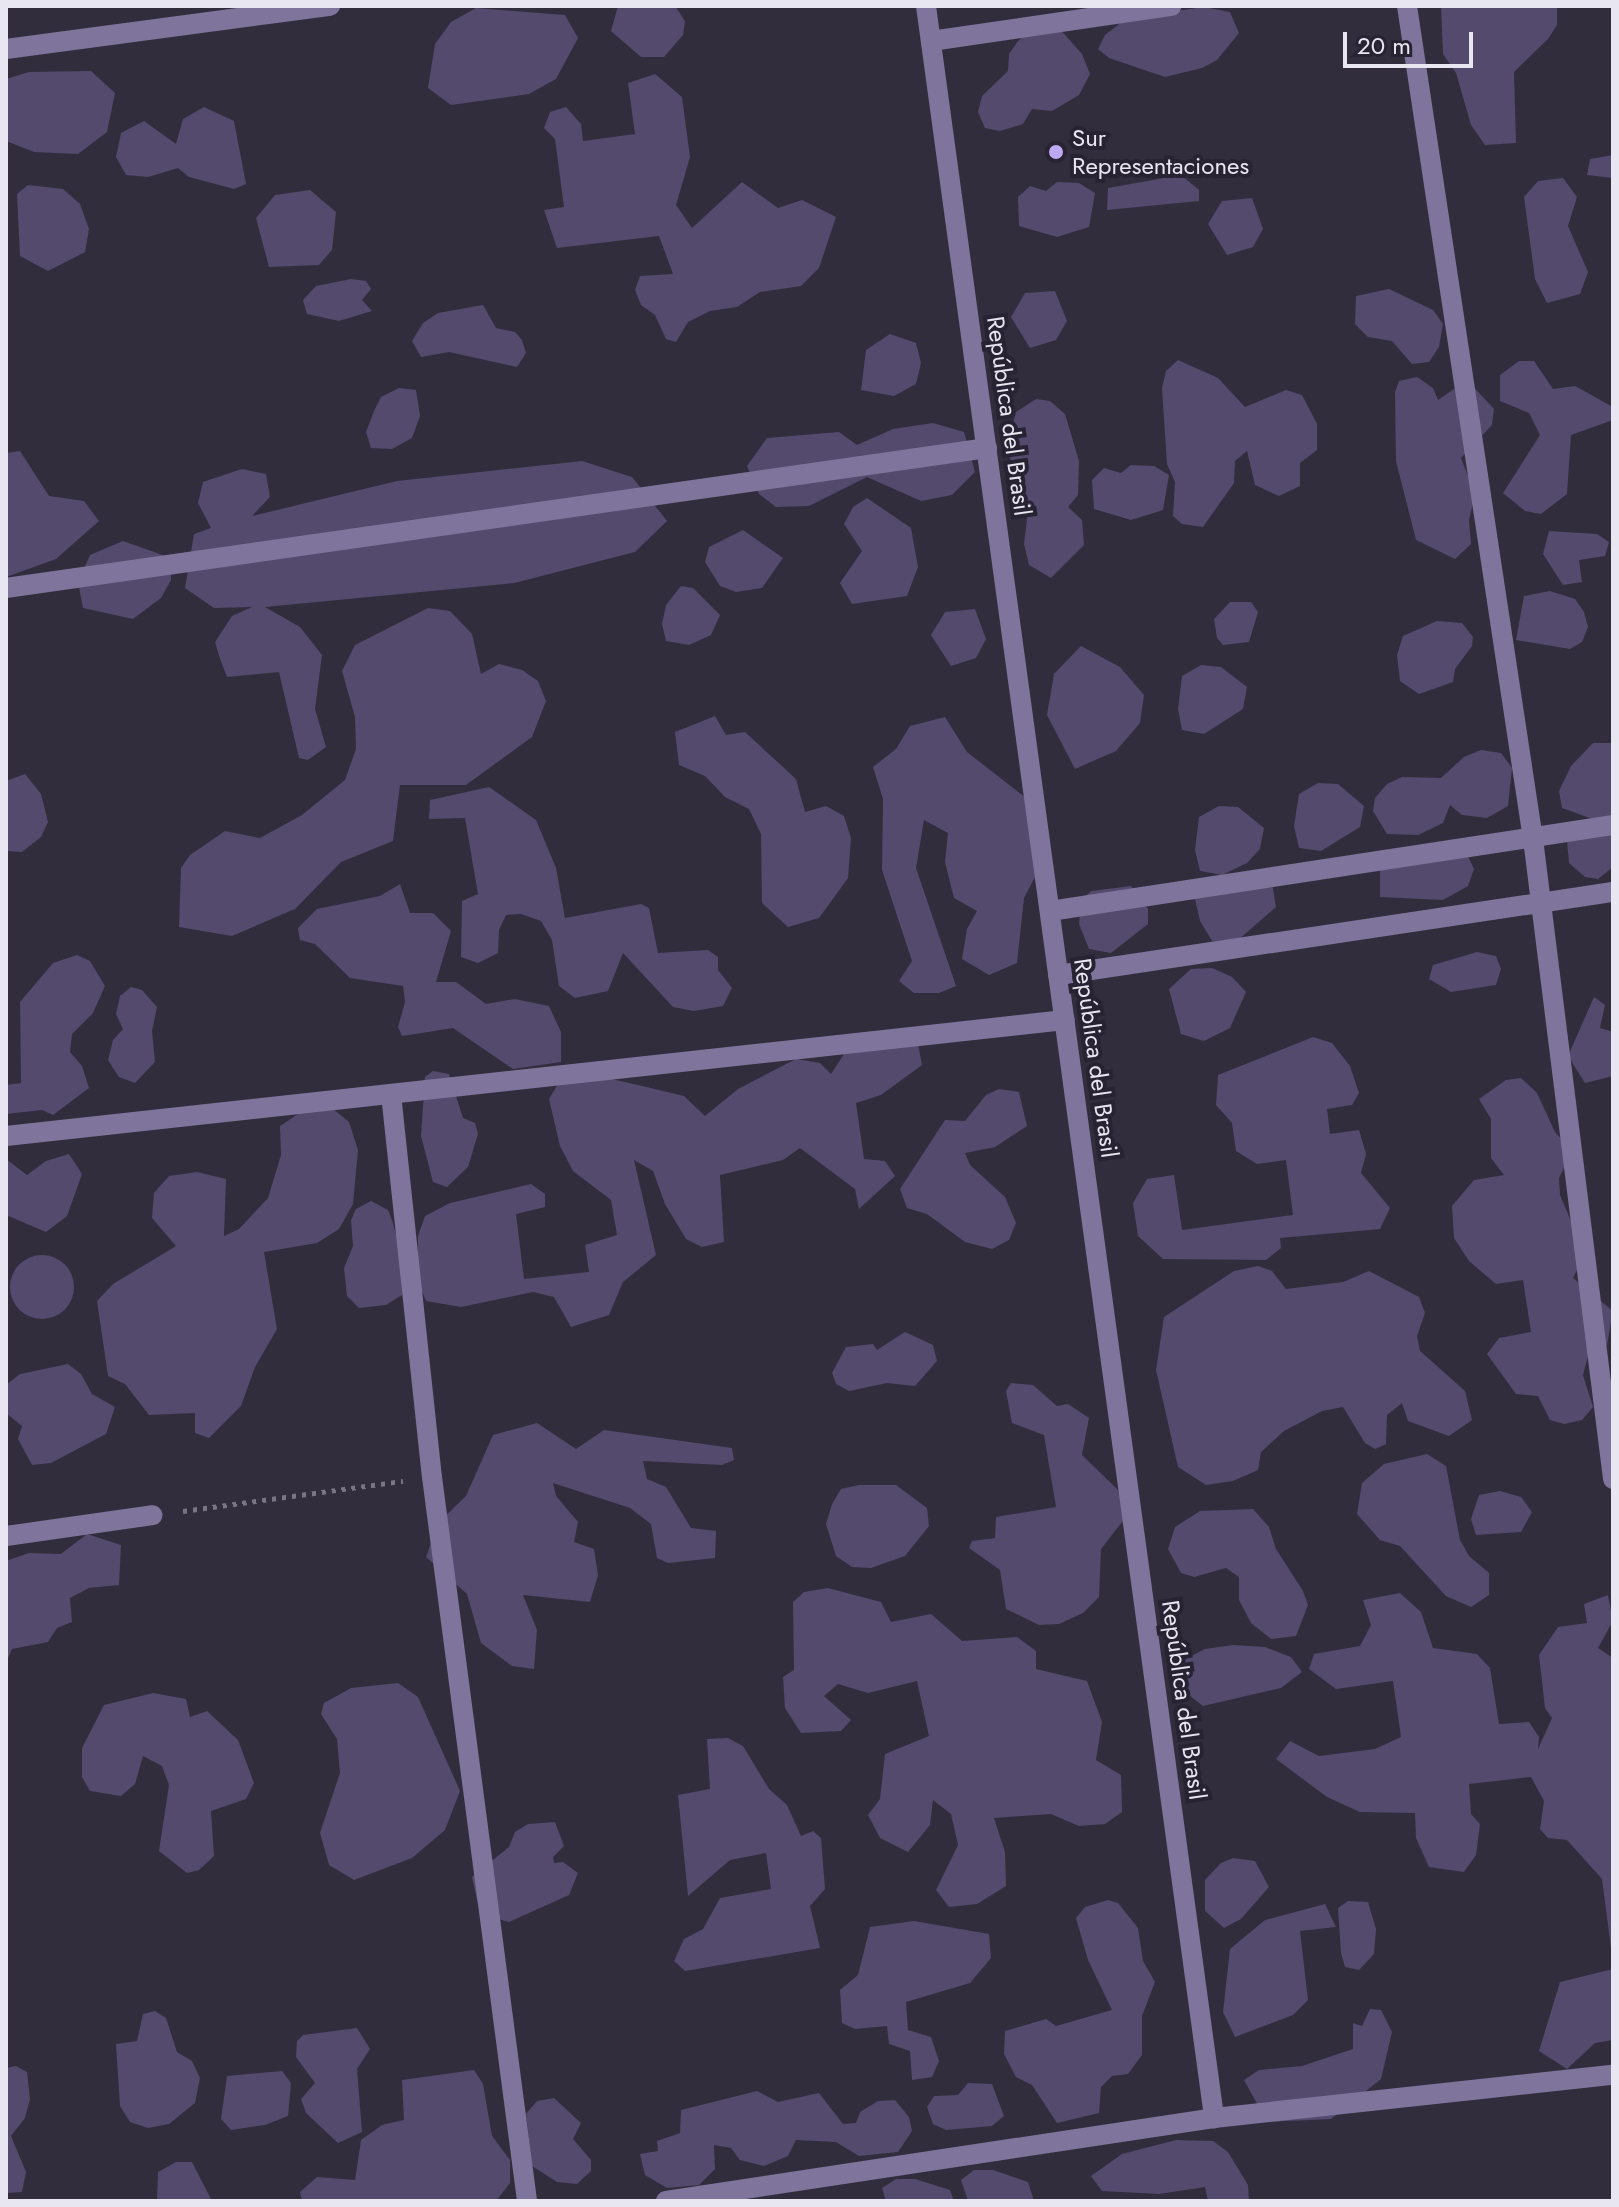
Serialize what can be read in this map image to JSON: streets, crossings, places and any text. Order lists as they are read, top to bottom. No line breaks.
{"streets":{"street":["República del Brasil"]},"places":["Sur Representaciones"],"scale_bar":"20 m"}
